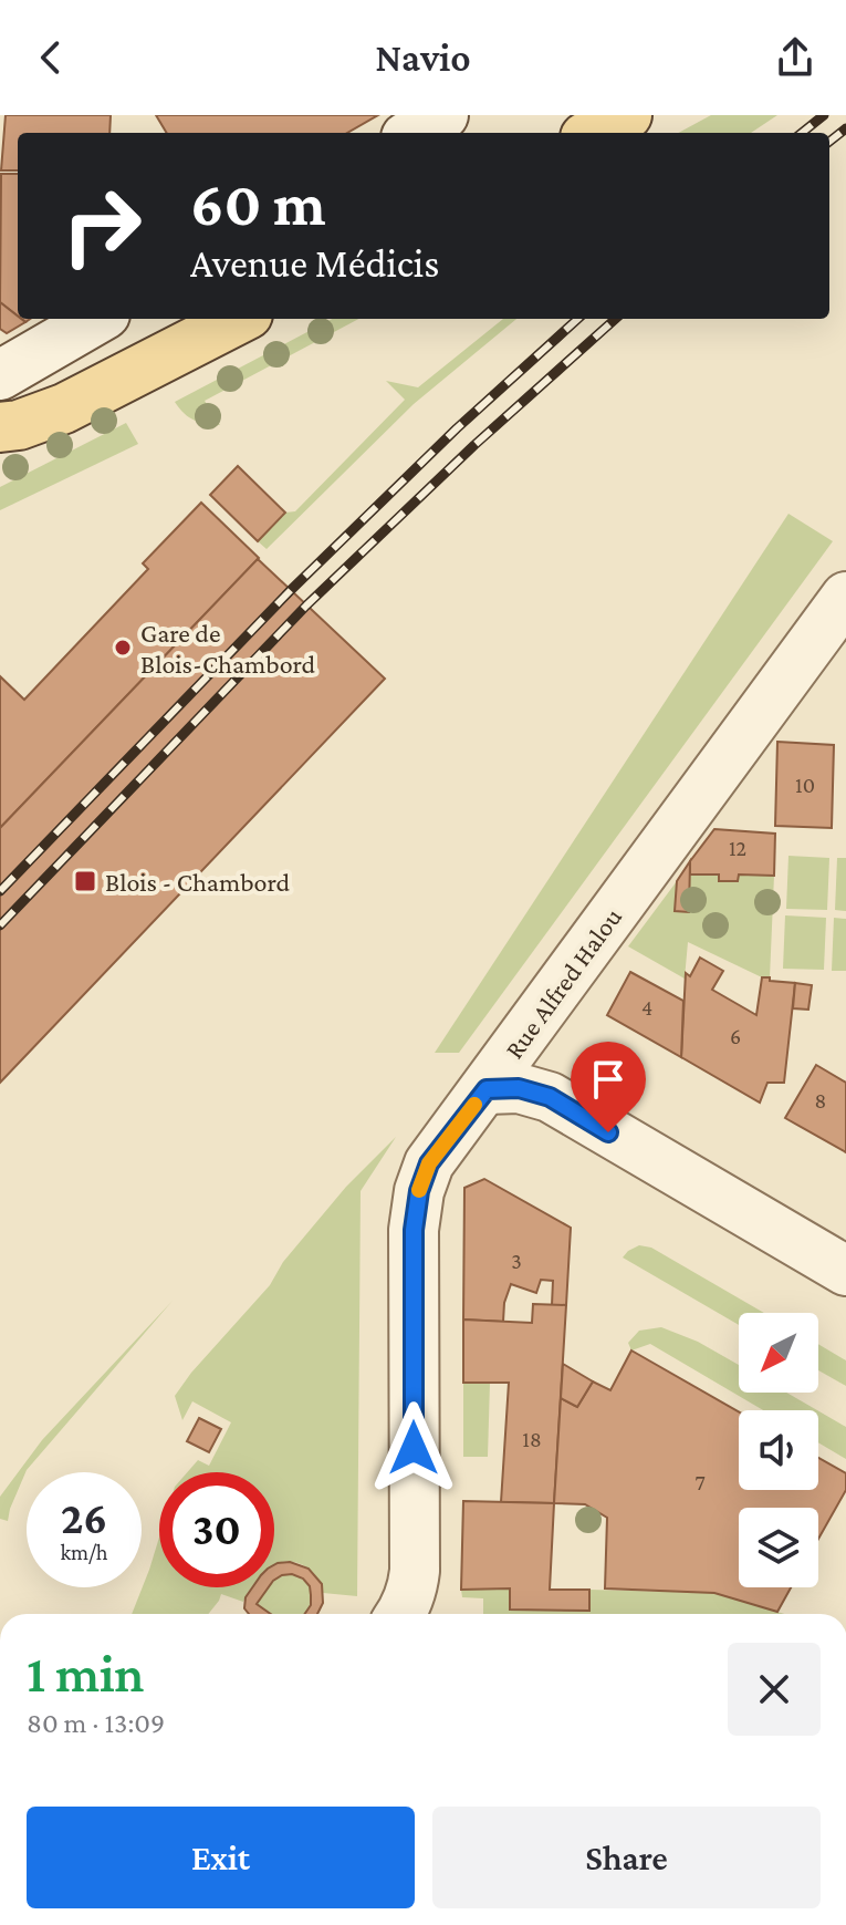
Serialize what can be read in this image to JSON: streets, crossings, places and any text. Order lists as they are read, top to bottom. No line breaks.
{"streets":{"street":["Rue Alfred Halou"]},"places":{"other":["Gare de Blois-Chambord"],"transit":["Blois - Chambord"]},"house_numbers":["10","12","4","6","8","3","18","7"],"north":"bottom left","page":{"header":"Navio","turn":["60 m","Avenue Médicis"],"speed":"26 km/h","limit":"30","heading":["1 min","80 m · 13:09"],"buttons":["Exit","Share"]}}
